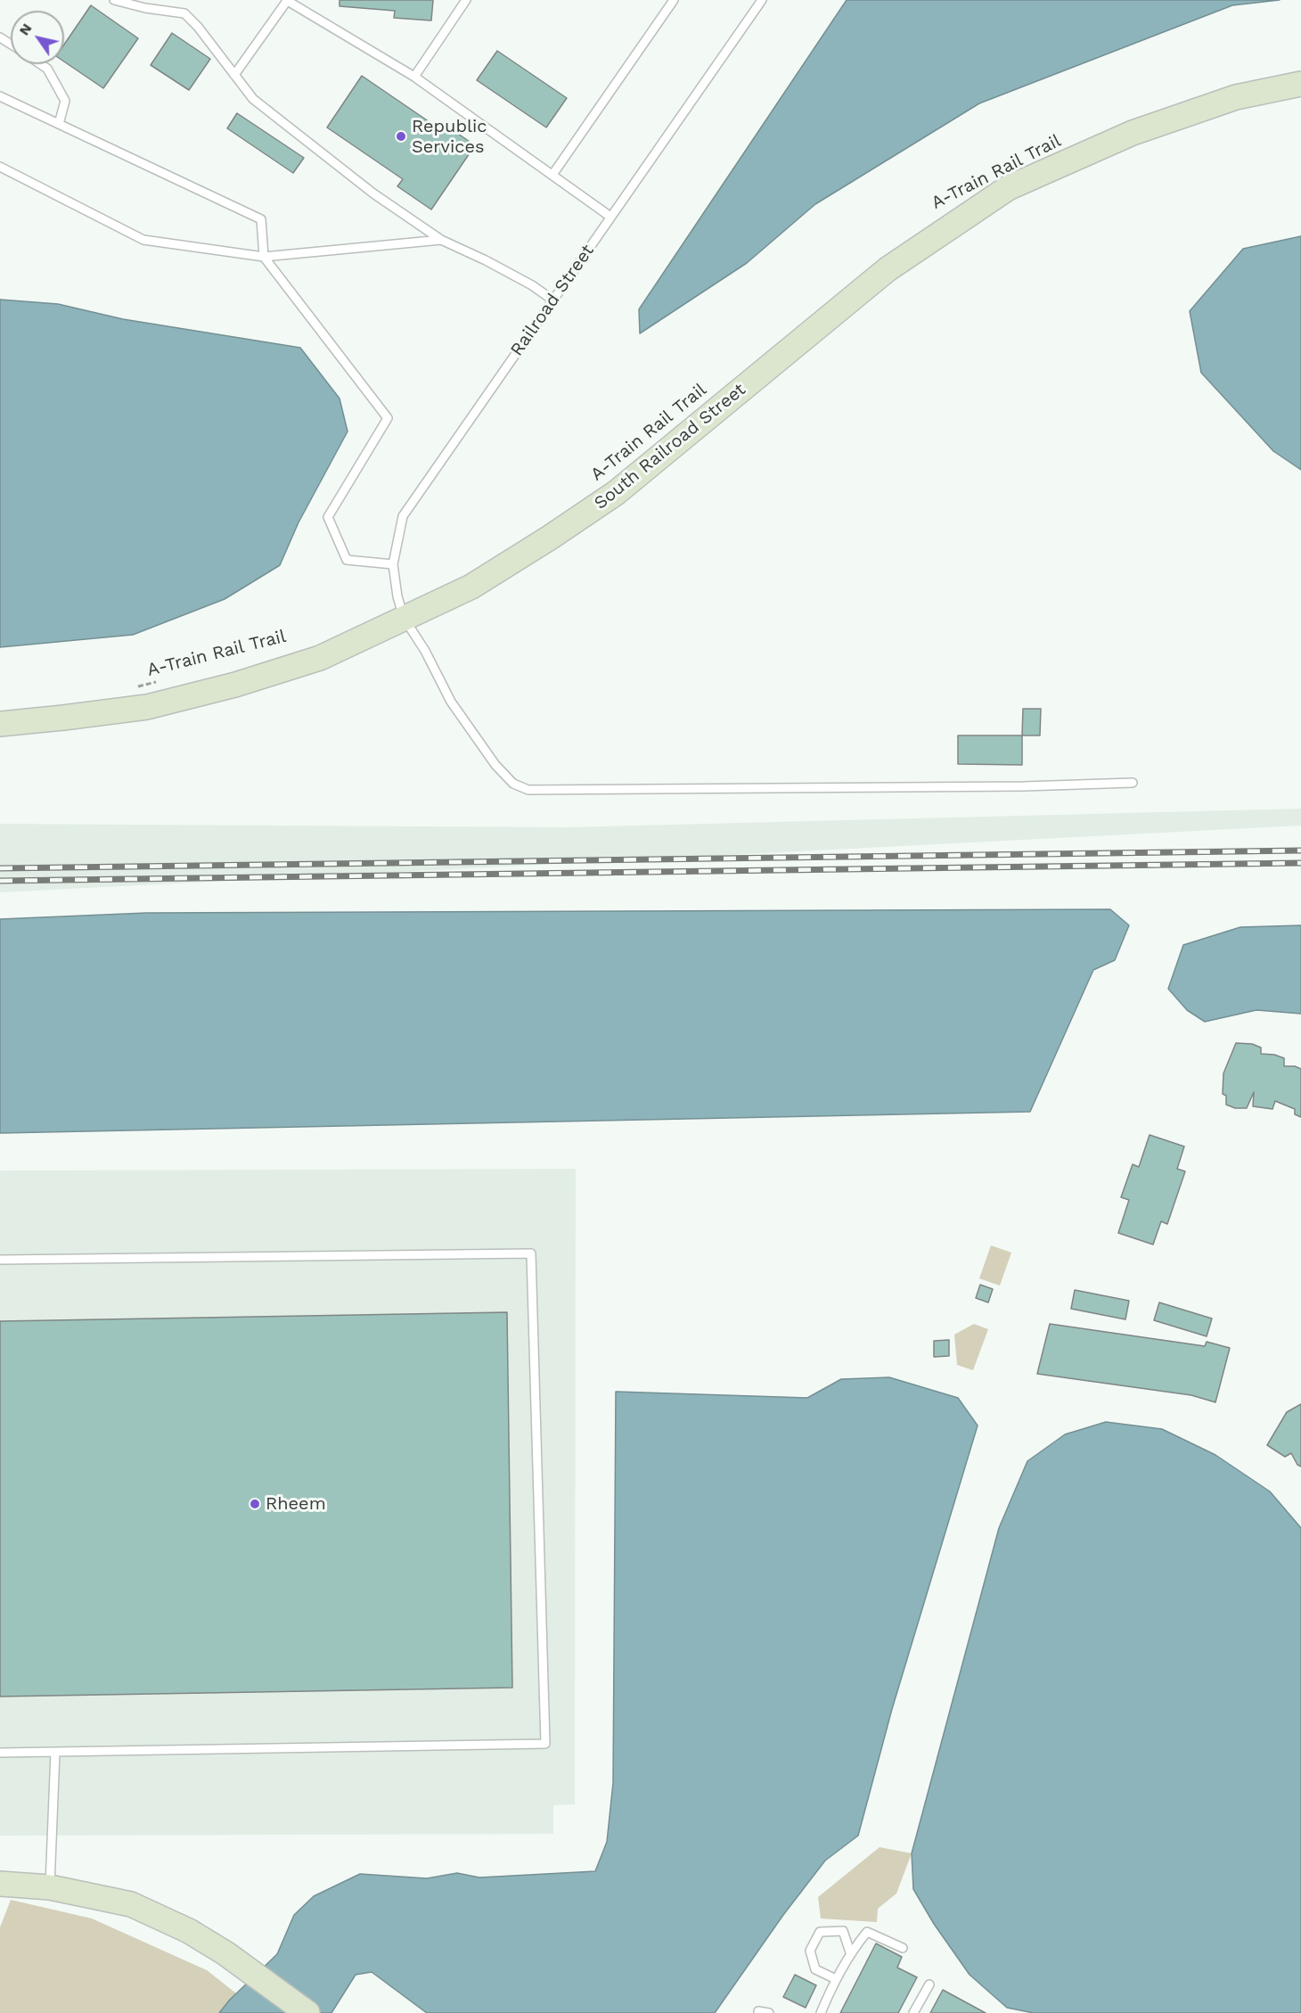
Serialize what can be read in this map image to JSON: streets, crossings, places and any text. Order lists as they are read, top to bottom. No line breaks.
{"streets":{"street":["South Railroad Street"],"lane":["Railroad Street"],"path":["A-Train Rail Trail"]},"crossings":[["Railroad Street","South Railroad Street"]],"places":["Republic Services","Rheem"],"north":"top left"}
